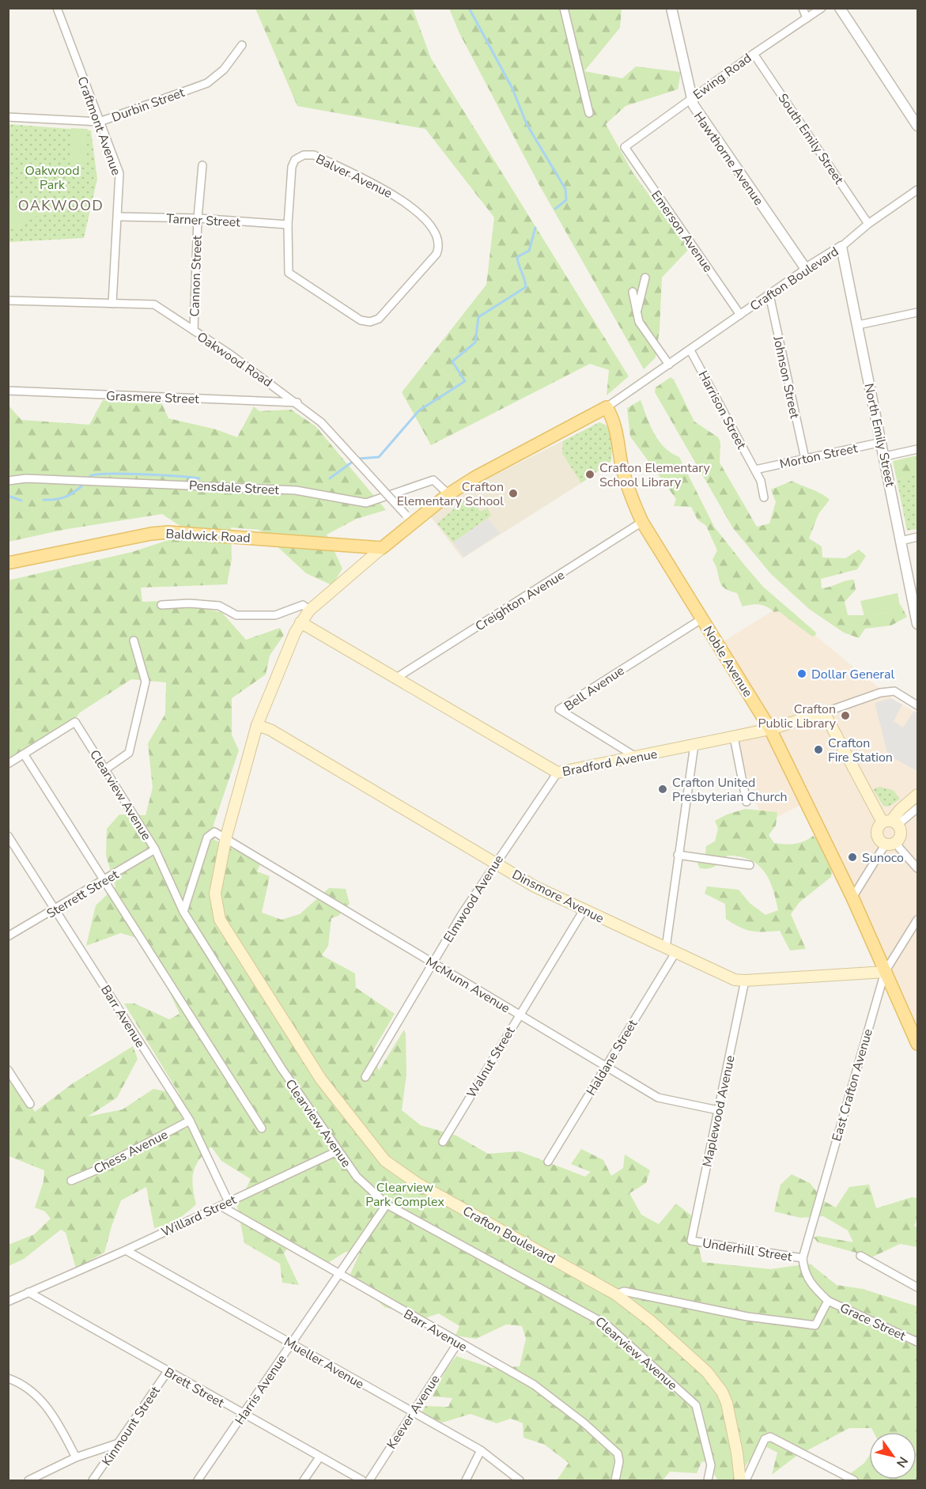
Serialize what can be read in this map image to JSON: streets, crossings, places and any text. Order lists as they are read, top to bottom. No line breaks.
{"streets":{"main road":["Crafton Boulevard","Baldwick Road","Noble Avenue","Bradford Avenue","Dinsmore Avenue"],"street":["Ewing Road","Durbin Street","Craftmont Avenue","South Emily Street","Hawthorne Avenue","Balver Avenue","Tarner Street","Emerson Avenue","Cannon Street","Oakwood Road","Johnson Street","Grasmere Street","Harrison Street","North Emily Street","Morton Street","Pensdale Street","Creighton Avenue","Bell Avenue","Clearview Avenue","Sterrett Street","Elmwood Avenue","McMunn Avenue","Barr Avenue","Haldane Street","Walnut Street","East Crafton Avenue","Maplewood Avenue","Chess Avenue","Willard Street","Underhill Street","Grace Street","Mueller Avenue","Brett Street","Harris Avenue","Keever Avenue","Kinmount Street"]},"crossings":[["Ewing Road","South Emily Street"],["Ewing Road","Hawthorne Avenue"],["Ewing Road","Emerson Avenue"],["Durbin Street","Craftmont Avenue"],["Craftmont Avenue","Tarner Street"],["Craftmont Avenue","Oakwood Road"],["South Emily Street","Crafton Boulevard"],["Hawthorne Avenue","Crafton Boulevard"],["Balver Avenue","Tarner Street"],["Tarner Street","Cannon Street"],["Emerson Avenue","Crafton Boulevard"],["Cannon Street","Oakwood Road"],["Crafton Boulevard","Johnson Street"],["Crafton Boulevard","Harrison Street"],["Crafton Boulevard","North Emily Street"],["Crafton Boulevard","Baldwick Road"],["Crafton Boulevard","Noble Avenue"],["Crafton Boulevard","Bradford Avenue"],["Crafton Boulevard","Dinsmore Avenue"],["Crafton Boulevard","McMunn Avenue"],["Oakwood Road","Grasmere Street"],["Johnson Street","Morton Street"],["Harrison Street","Morton Street"],["North Emily Street","Morton Street"],["Creighton Avenue","Noble Avenue"],["Creighton Avenue","Bradford Avenue"],["Noble Avenue","Bell Avenue"],["Noble Avenue","Bradford Avenue"],["Noble Avenue","Dinsmore Avenue"],["Noble Avenue","East Crafton Avenue"],["Bell Avenue","Bradford Avenue"],["Bradford Avenue","Elmwood Avenue"],["Bradford Avenue","Haldane Street"],["Clearview Avenue","Sterrett Street"],["Clearview Avenue","Willard Street"],["Clearview Avenue","Harris Avenue"],["Sterrett Street","Barr Avenue"],["Dinsmore Avenue","Elmwood Avenue"],["Dinsmore Avenue","Haldane Street"],["Dinsmore Avenue","Walnut Street"],["Dinsmore Avenue","East Crafton Avenue"],["Dinsmore Avenue","Maplewood Avenue"],["Elmwood Avenue","McMunn Avenue"],["McMunn Avenue","Haldane Street"],["McMunn Avenue","Walnut Street"],["McMunn Avenue","Maplewood Avenue"],["Barr Avenue","Chess Avenue"],["Barr Avenue","Willard Street"],["Barr Avenue","Harris Avenue"],["Barr Avenue","Keever Avenue"],["East Crafton Avenue","Underhill Street"],["East Crafton Avenue","Grace Street"],["Maplewood Avenue","Underhill Street"],["Willard Street","Mueller Avenue"],["Willard Street","Brett Street"],["Underhill Street","Grace Street"],["Mueller Avenue","Harris Avenue"],["Mueller Avenue","Keever Avenue"],["Brett Street","Harris Avenue"],["Brett Street","Kinmount Street"]],"districts":["OAKWOOD"],"parks":["Oakwood Park","Clearview Park Complex"],"places":["Crafton Elementary School Library","Crafton Elementary School","Dollar General","Crafton Public Library","Crafton Fire Station","Crafton United Presbyterian Church","Sunoco"],"north":"bottom right"}
